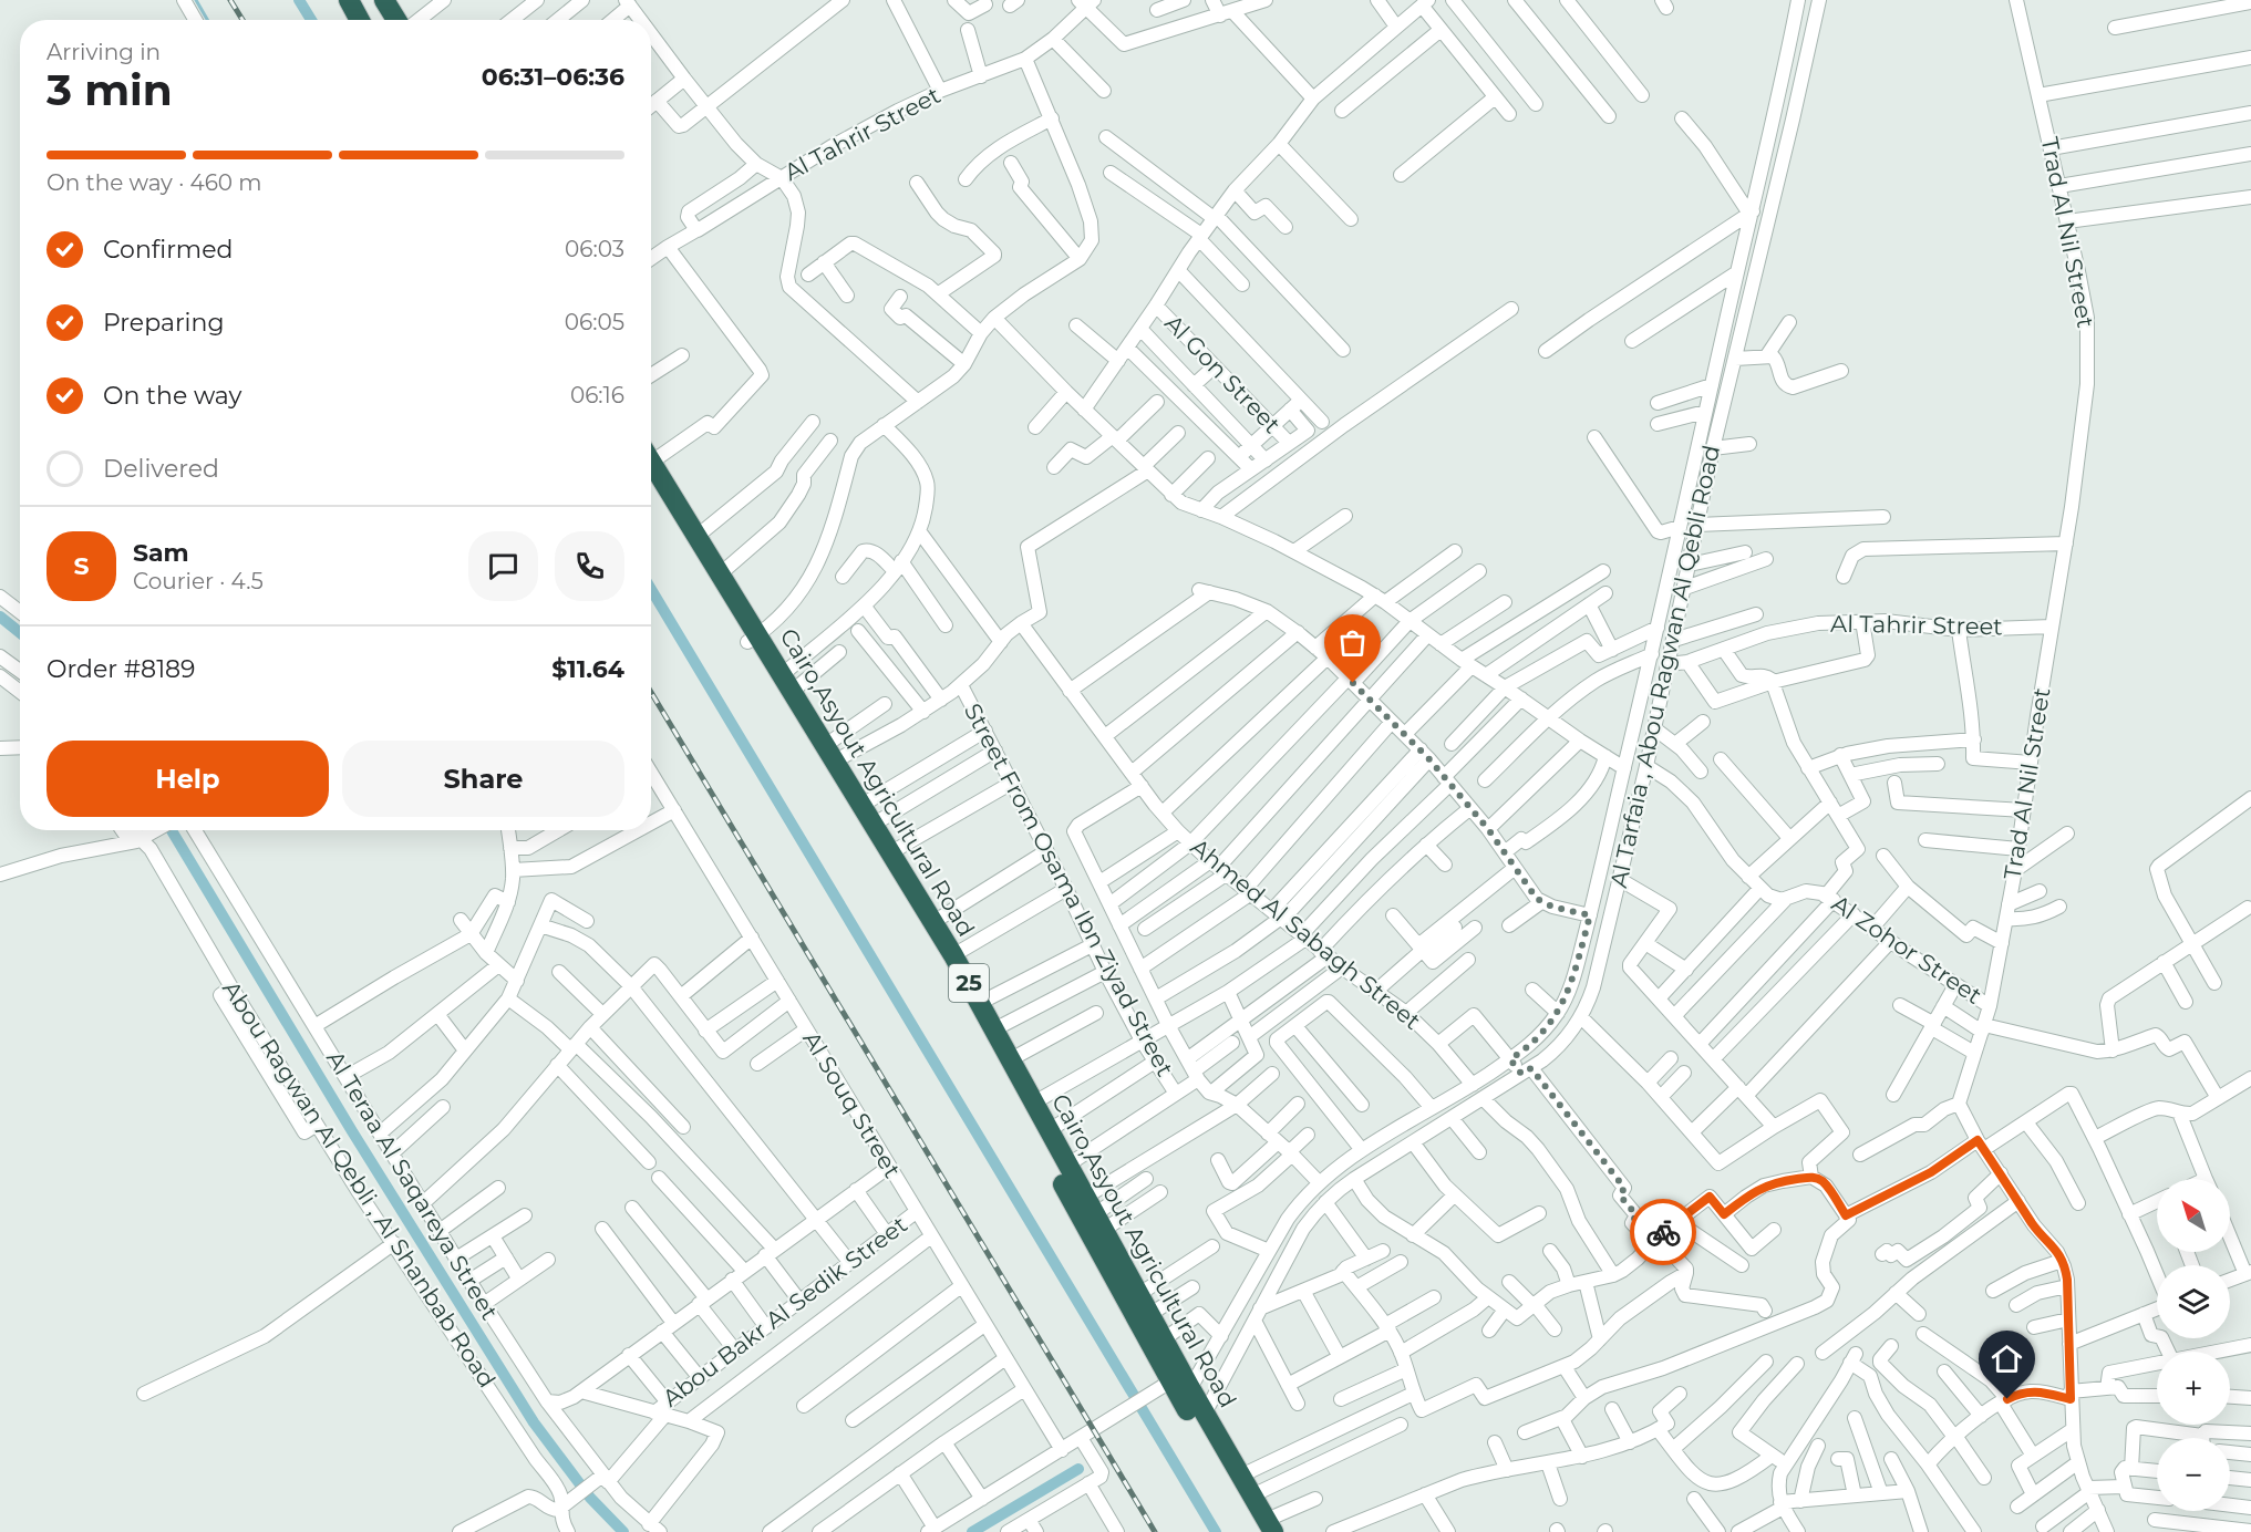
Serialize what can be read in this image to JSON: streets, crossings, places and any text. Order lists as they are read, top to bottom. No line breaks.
{"streets":{"highway":["Cairo,Asyout Agricultural Road","25"],"street":["Al Tahrir Street","Trad Al Nil Street","Al Gon Street","Al Tarfaia , Abou Ragwan Al Qebli Road","Street From Osama Ibn Ziyad Street","Ahmed Al Sabagh Street","Al Zohor Street","Al Souq Street","Abou Ragwan Al Qebli , Al Shanbab Road","Al Teraa Al Saqareya Street","Abou Bakr Al Sedik Street"]},"crossings":[["Al Tahrir Street","Trad Al Nil Street"],["Al Tahrir Street","Al Tarfaia , Abou Ragwan Al Qebli Road"],["Trad Al Nil Street","Al Zohor Street"],["Al Tarfaia , Abou Ragwan Al Qebli Road","Cairo,Asyout Agricultural Road"],["Al Tarfaia , Abou Ragwan Al Qebli Road","Ahmed Al Sabagh Street"],["Al Souq Street","Abou Bakr Al Sedik Street"],["Abou Ragwan Al Qebli , Al Shanbab Road","Abou Bakr Al Sedik Street"],["Al Teraa Al Saqareya Street","Abou Bakr Al Sedik Street"]],"north":"top left","page":{"heading":["3 min","Arriving in","06:31–06:36"],"panel":["Sam","Courier · 4.5","Order #8189","$11.64"],"bar":"On the way · 460 m","list":[["Confirmed","06:03"],["Preparing","06:05"],["On the way","06:16"],"Delivered"],"round":"S","buttons":["Help","Share"],"map_buttons":["+","−"]}}
